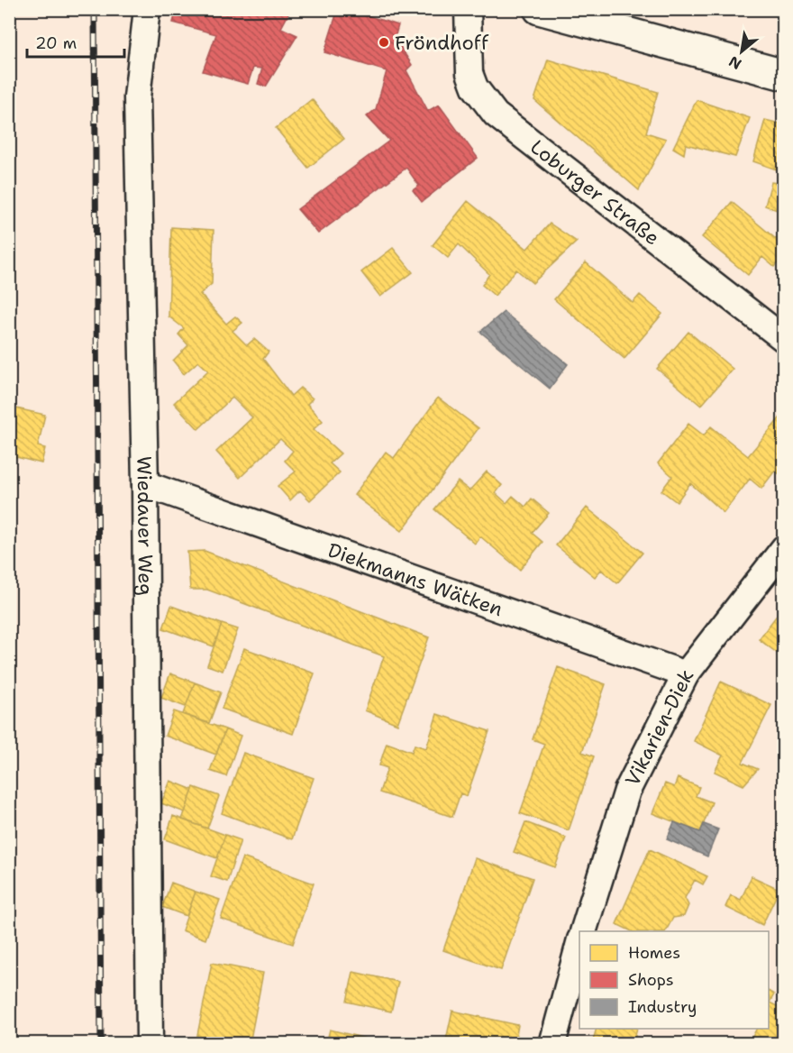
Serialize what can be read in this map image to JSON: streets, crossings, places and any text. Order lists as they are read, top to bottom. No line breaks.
{"streets":{"street":["Loburger Straße","Wiedauer Weg","Diekmanns Wätken","Vikarien-Diek"]},"crossings":[["Wiedauer Weg","Diekmanns Wätken"],["Diekmanns Wätken","Vikarien-Diek"]],"places":["Fröndhoff"],"legend":["Homes","Shops","Industry"],"scale_bar":"20 m","north":"bottom left"}
